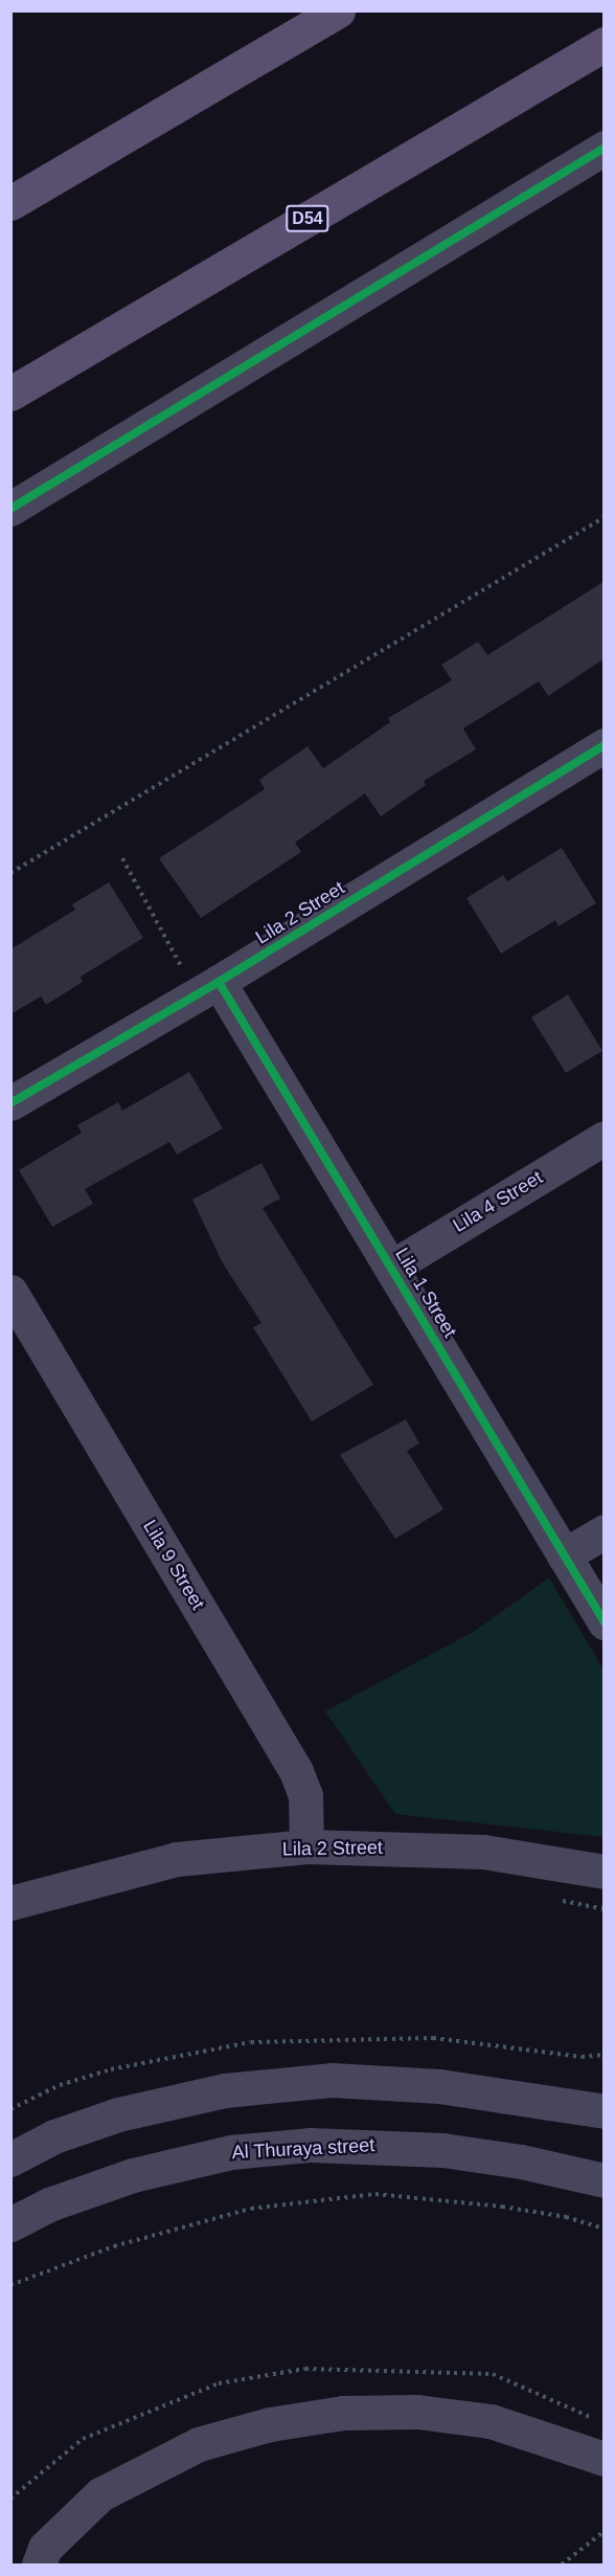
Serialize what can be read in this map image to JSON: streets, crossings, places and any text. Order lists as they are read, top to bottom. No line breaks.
{"streets":{"main road":["D54"],"street":["Lila 2 Street","Lila 4 Street","Lila 1 Street","Lila 9 Street","Al Thuraya street"]},"crossings":[["Lila 2 Street","Lila 1 Street"],["Lila 2 Street","Lila 9 Street"],["Lila 4 Street","Lila 1 Street"]]}
